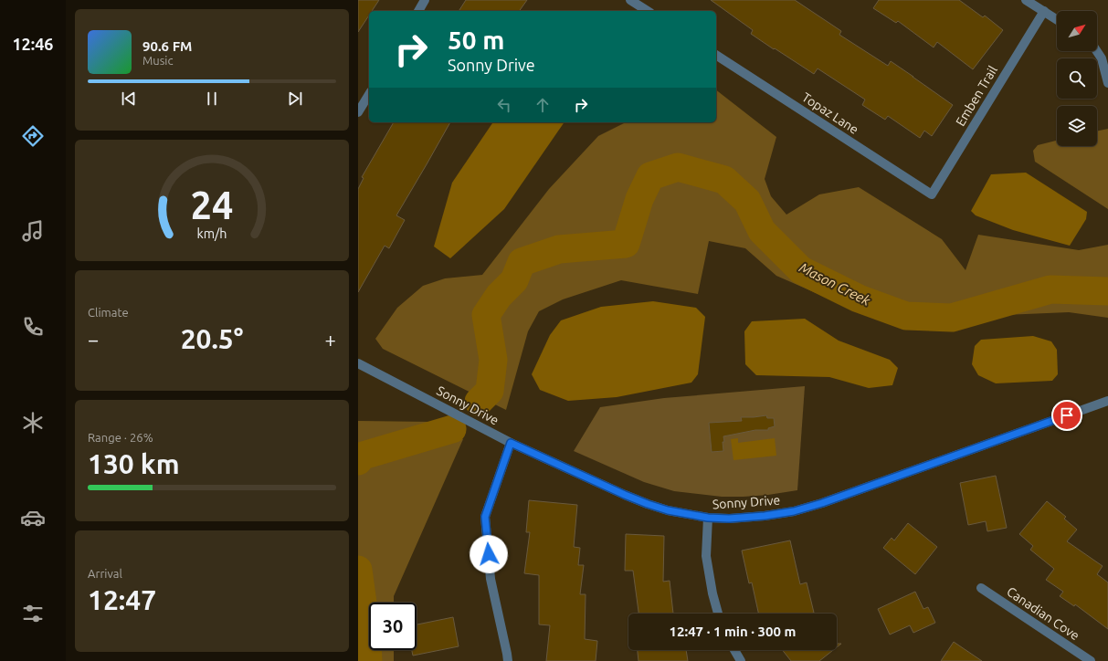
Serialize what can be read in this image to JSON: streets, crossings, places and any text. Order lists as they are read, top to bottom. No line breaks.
{"streets":{"street":["Emben Trail","Topaz Lane","Sonny Drive","Canadian Cove"]},"crossings":[["Emben Trail","Topaz Lane"]],"water":["Mason Creek"],"north":"top right","page":{"tabs":"12:46","turn":["50 m","Sonny Drive"],"song":["90.6 FM","Music"],"tile":["Climate",["Range · 26%","130 km"],["Arrival","12:47"]],"heat":["−","20.5°","+"],"limit":"30","trip":"12:47 · 1 min · 300 m","gauge":["24","km/h"]}}
